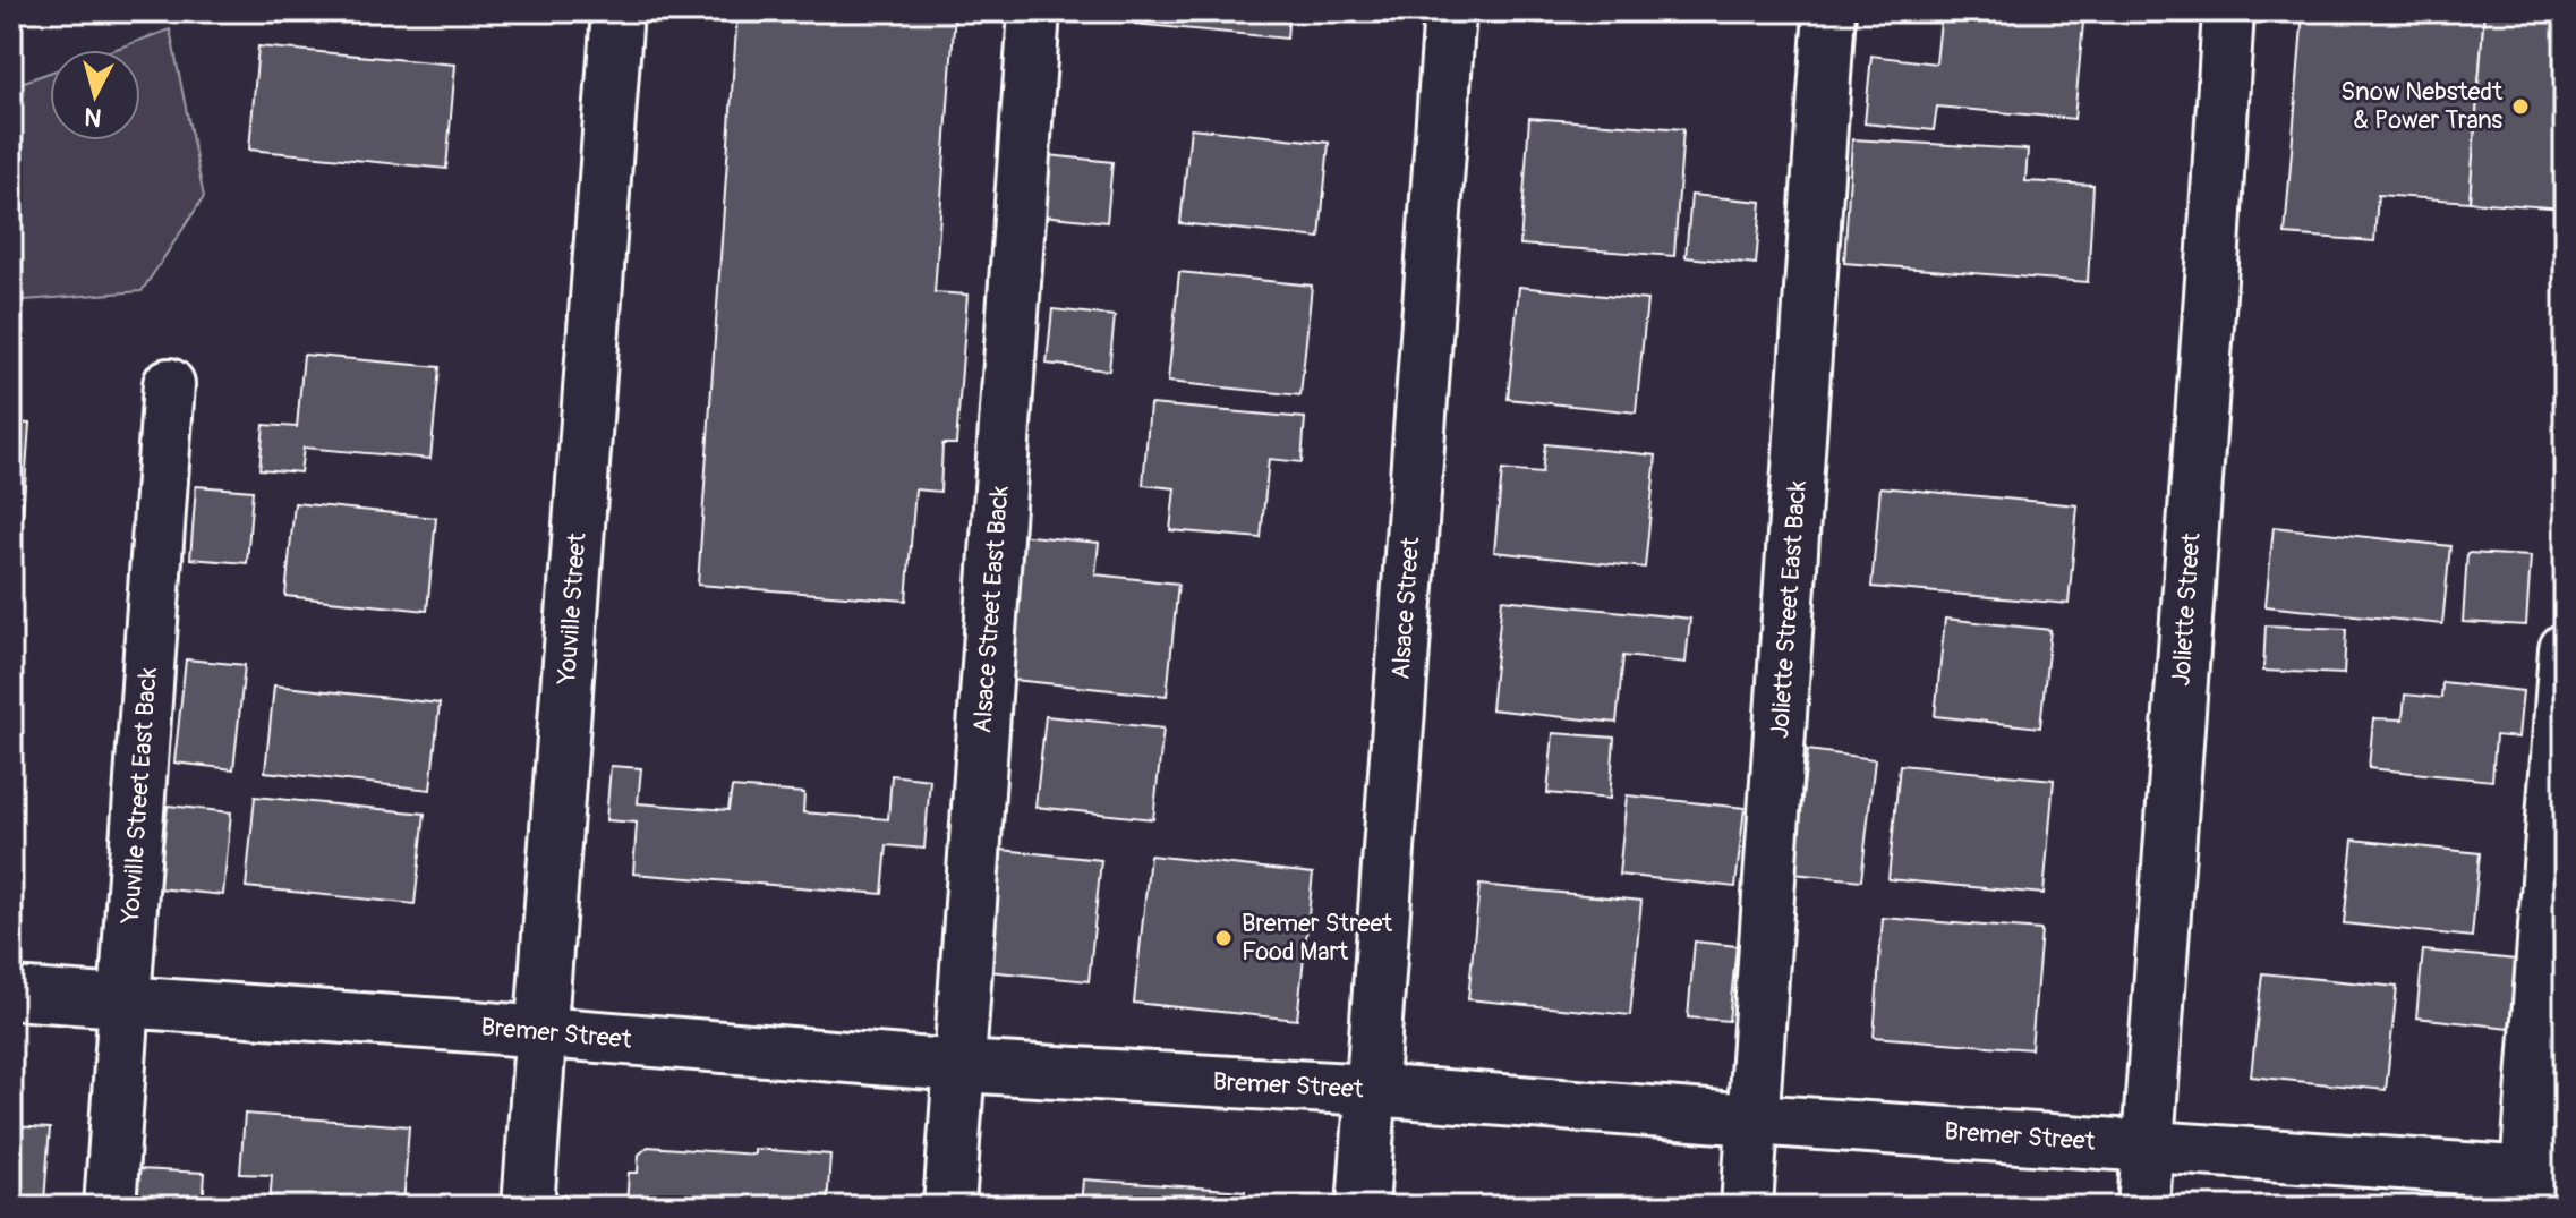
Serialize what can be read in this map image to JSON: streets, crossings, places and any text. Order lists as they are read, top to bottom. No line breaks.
{"streets":{"street":["Youville Street","Alsace Street","Alsace Street East Back","Joliette Street East Back","Joliette Street","Youville Street East Back","Bremer Street"]},"crossings":[["Youville Street","Bremer Street"],["Alsace Street","Bremer Street"],["Alsace Street East Back","Bremer Street"],["Joliette Street East Back","Bremer Street"],["Joliette Street","Bremer Street"],["Youville Street East Back","Bremer Street"]],"places":["Snow Nebstedt & Power Trans","Bremer Street Food Mart"],"north":"bottom"}
